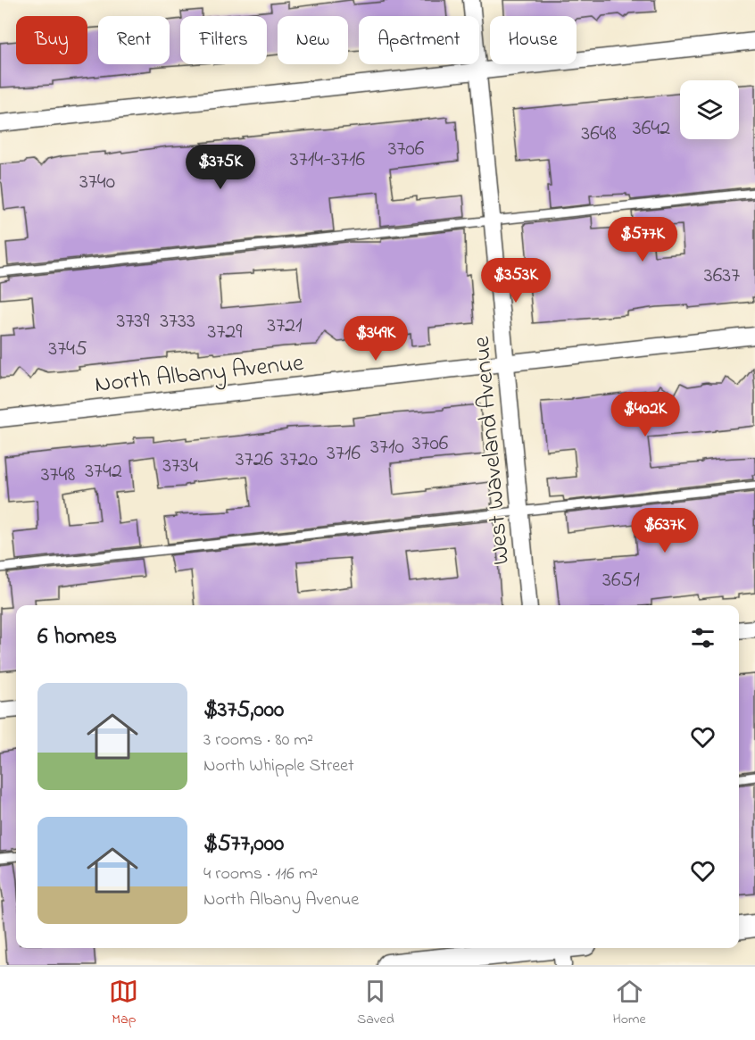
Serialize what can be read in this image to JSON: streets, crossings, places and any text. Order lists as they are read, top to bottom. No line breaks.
{"streets":{"street":["North Albany Avenue","West Waveland Avenue"]},"crossings":[["North Albany Avenue","West Waveland Avenue"]],"house_numbers":["3642","3648","3706","3714-3716","3740","3637","3739","3733","3721","3729","3745","3706","3710","3716","3726","3720","3734","3742","3748","3651"],"page":{"chip":["Buy","Rent","Filters","New","Apartment","House"],"price":["$375K","$577K","$353K","$349K","$402K","$637K"],"heading":"6 homes","list":[{"name":"$375,000","note":"3 rooms · 80 m² · North Whipple Street"},{"name":"$577,000","note":"4 rooms · 116 m² · North Albany Avenue"}],"tabs":["Map","Saved","Home"]}}
